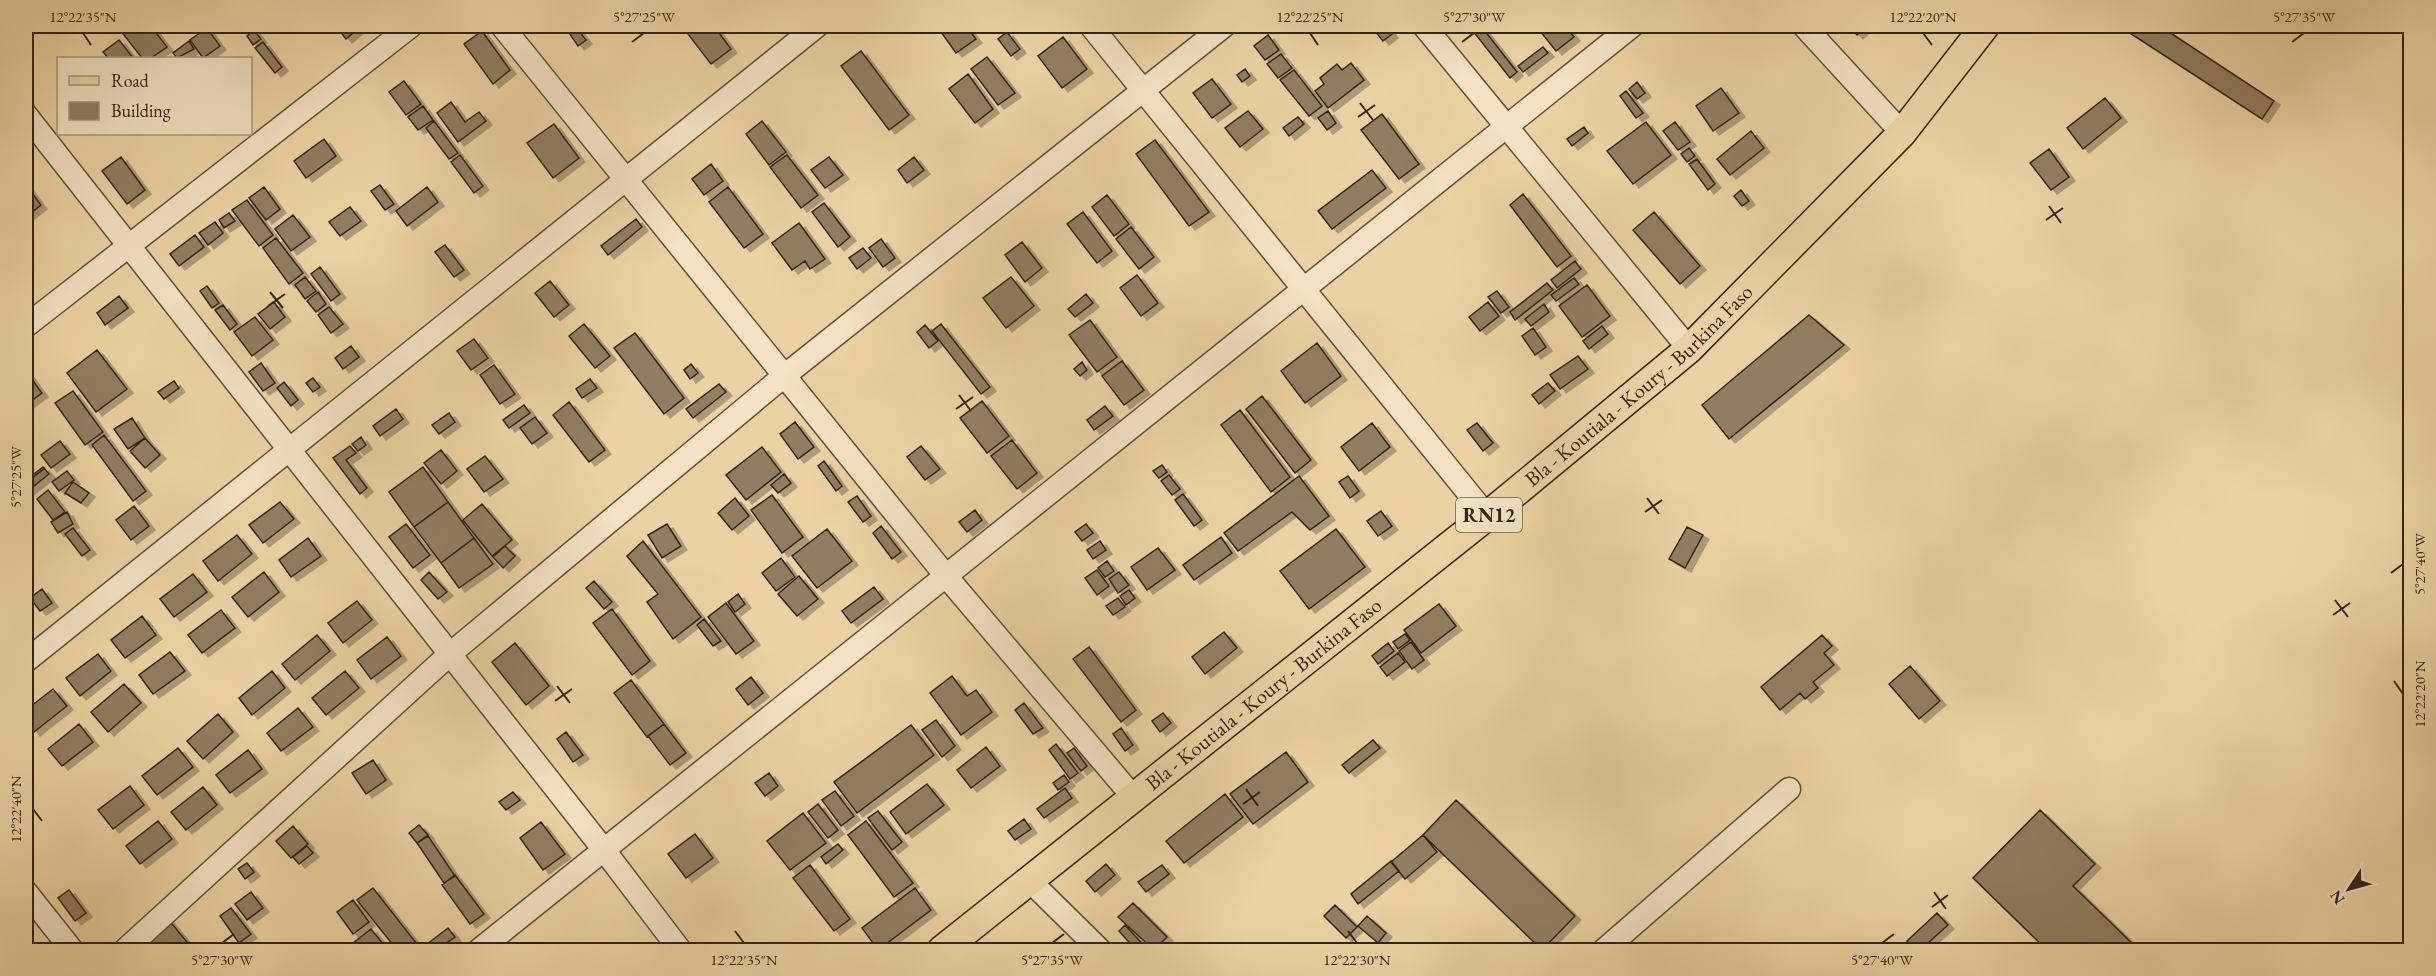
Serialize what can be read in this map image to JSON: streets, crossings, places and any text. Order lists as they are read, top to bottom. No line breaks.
{"streets":{"main road":["Bla - Koutiala - Koury - Burkina Faso","RN12"]},"legend":["Road","Building"],"north":"bottom left","coordinates":["12°22'35\"N","5°27'25\"W","12°22'25\"N","5°27'30\"W","12°22'20\"N","5°27'35\"W","5°27'40\"W","12°22'40\"N","12°22'30\"N"]}
